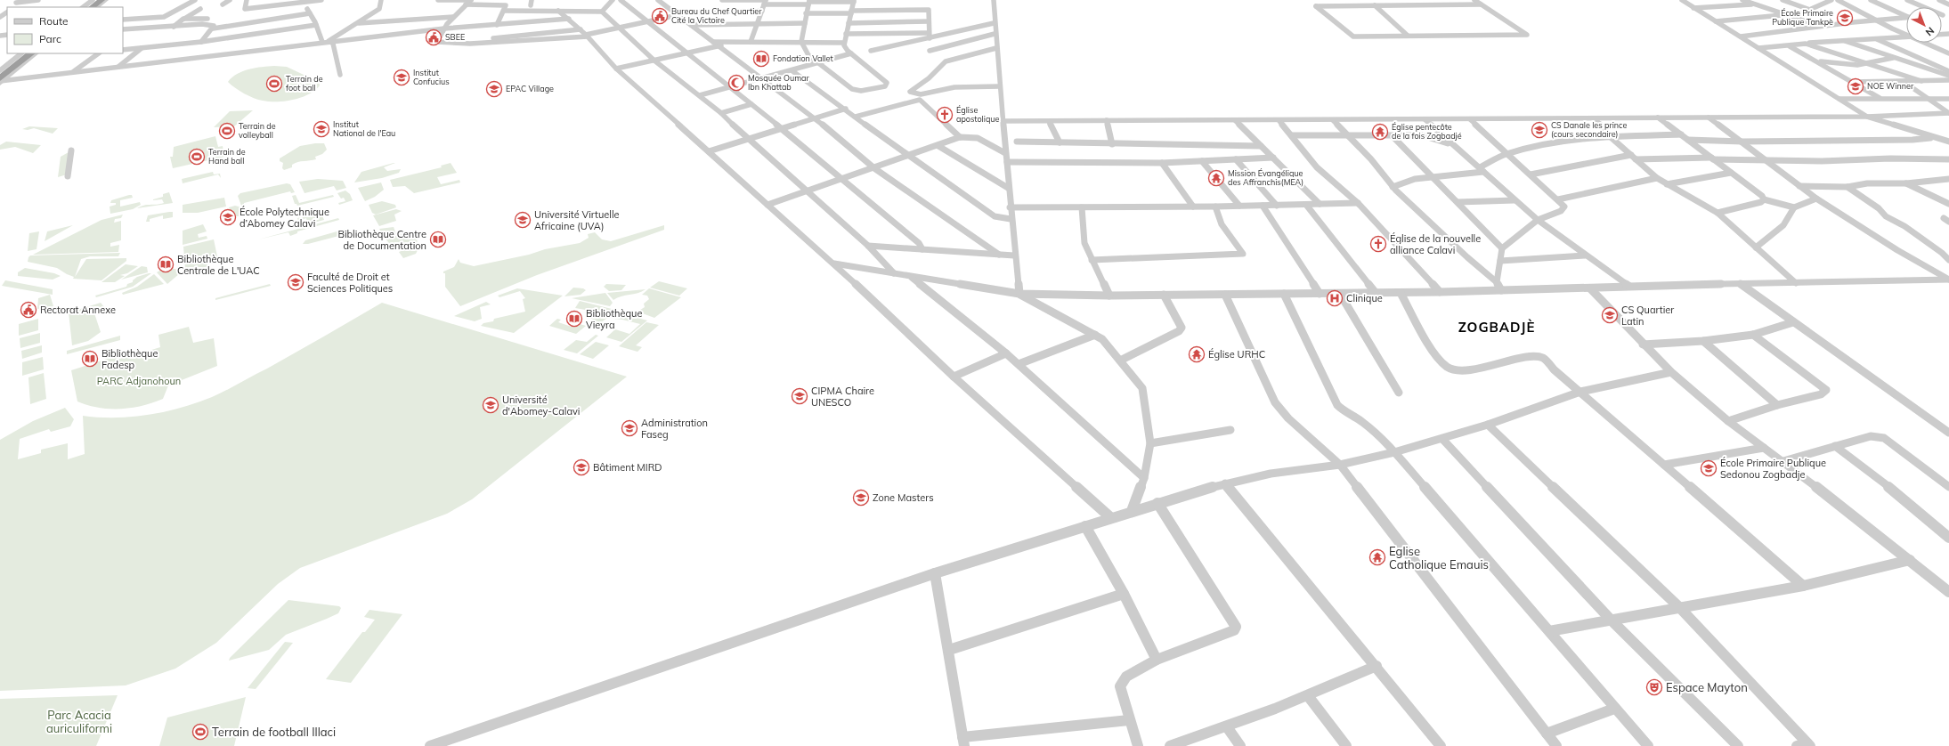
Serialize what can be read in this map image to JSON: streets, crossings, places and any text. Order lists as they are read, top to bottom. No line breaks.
{"districts":["ZOGBADJÈ"],"parks":["PARC Adjanohoun","Parc Acacia auriculiformi"],"places":{"public building":["Bureau du Chef Quartier Cité la Victoire","SBEE","Rectorat Annexe"],"school or university":["École Primaire Publique Tankpè","Institut Confucius","NOE Winner","EPAC Village","Institut National de l'Eau","CS Danale les prince (cours secondaire)","École Polytechnique d’Abomey Calavi","Université Virtuelle Africaine (UVA)","Faculté de Droit et Sciences Politiques","CS Quartier Latin","CIPMA Chaire UNESCO","Université d'Abomey-Calavi","Administration Faseg","Bâtiment MIRD","École Primaire Publique Sedonou Zogbadje","Zone Masters"],"library":["Fondation Vallet","Bibliothèque Centre de Documentation","Bibliothèque Centrale de L'UAC","Bibliothèque Vieyra","Bibliothèque Fadesp"],"mosque":["Mosquée Oumar Ibn Khattab"],"sports":["Terrain de foot ball","Terrain de volleyball","Terrain de Hand ball","Terrain de football Illaci"],"church":["Église apostolique","Église de la nouvelle alliance Calavi"],"temple":["Église pentecôte de la fois Zogbadjé","Mission Évangélique des Affranchis(MEA)","Église URHC","Eglise Catholique Emauis"],"hospital":["Clinique"],"theatre":["Espace Mayton"]},"legend":["Route","Parc"],"north":"bottom right"}
